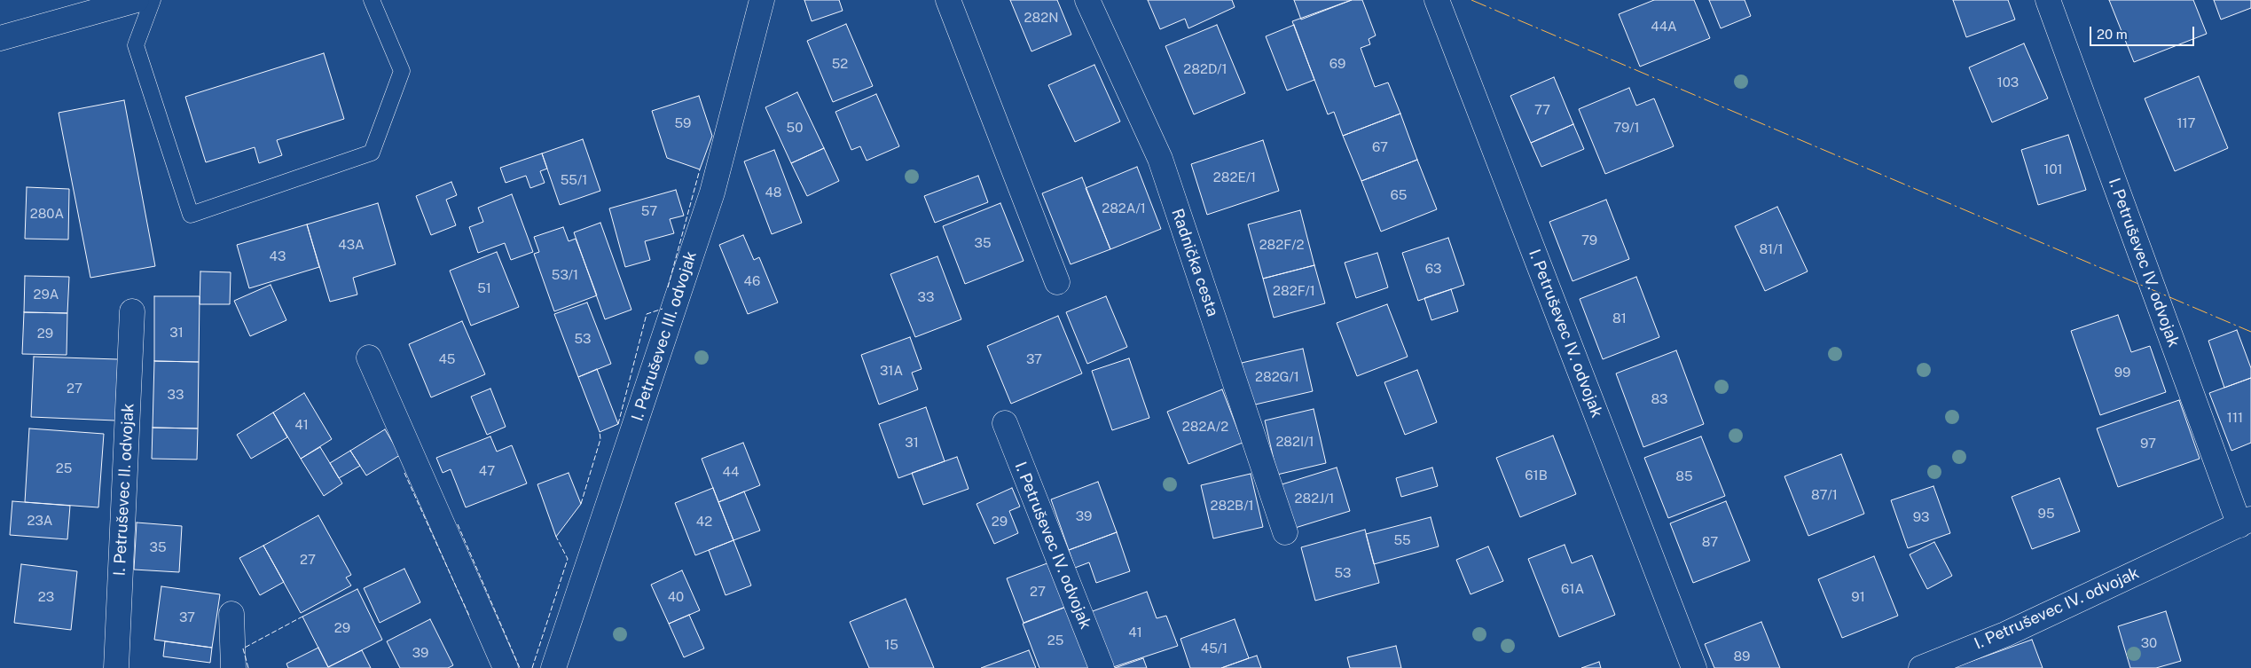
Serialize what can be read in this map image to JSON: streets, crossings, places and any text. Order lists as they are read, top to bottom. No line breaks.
{"streets":{"street":["Radnička cesta","I. Petruševec IV. odvojak","I. Petruševec III. odvojak","I. Petruševec II. odvojak"]},"house_numbers":["282N","44A","52","69","282D/1","103","77","59","117","50","79/1","67","101","282E/1","55/1","48","65","282A/1","57","280A","79","35","43A","282F/2","81/1","43","63","53/1","46","51","282F/1","29A","33","81","31","29","53","45","37","31A","99","282G/1","27","33","83","111","41","282A/2","282I/1","31","97","25","47","44","61B","85","87/1","282J/1","282B/1","95","39","93","23A","42","29","55","87","35","27","53","61A","27","23","40","91","37","29","41","25","30","15","45/1","39","89"],"scale_bar":"20 m"}
